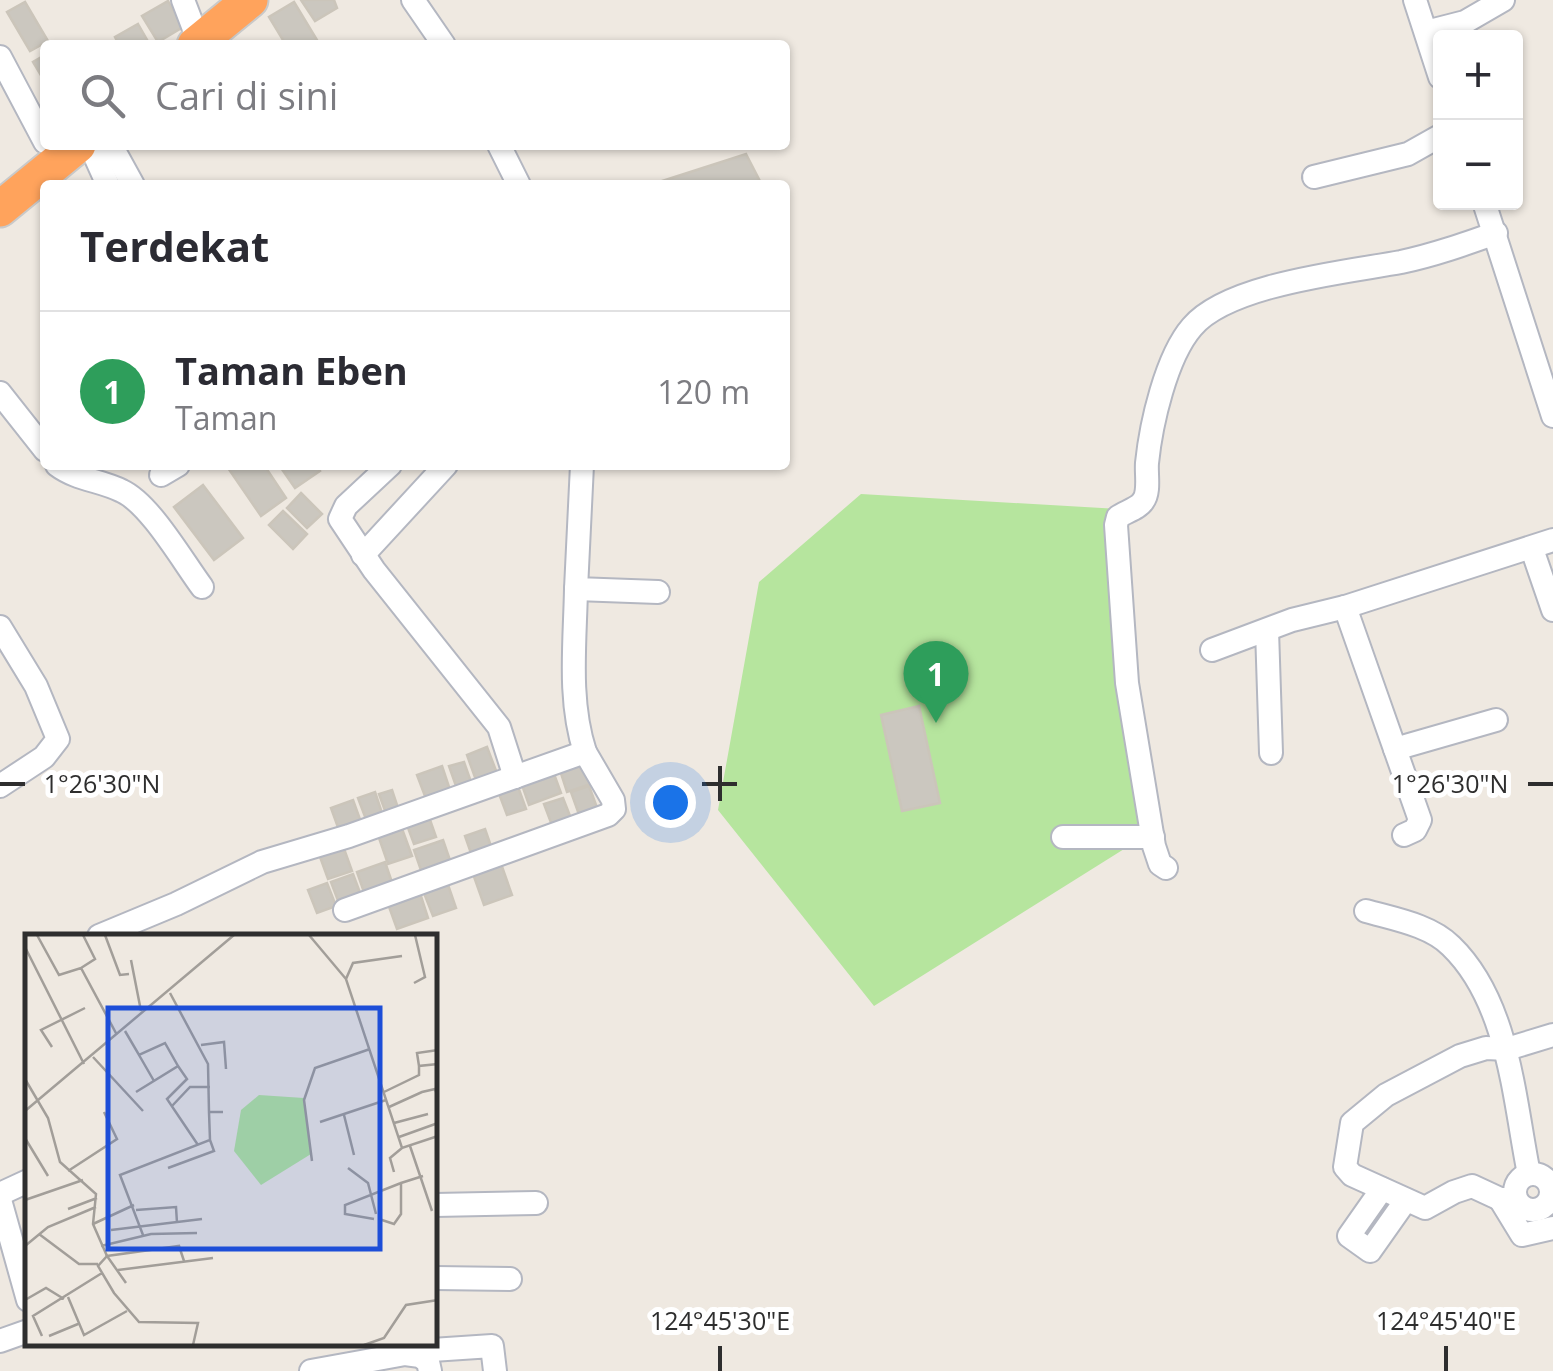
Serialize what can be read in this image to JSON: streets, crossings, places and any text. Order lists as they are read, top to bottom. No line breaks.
{"page":{"map_buttons":["+","−"],"search":"Cari di sini","heading":"Terdekat","list":[{"mark":"1","name":"Taman Eben","note":"Taman","value":"120 m"}],"pins":"1"},"coordinates":["1°26'30\"N","124°45'30\"E","124°45'40\"E"]}
